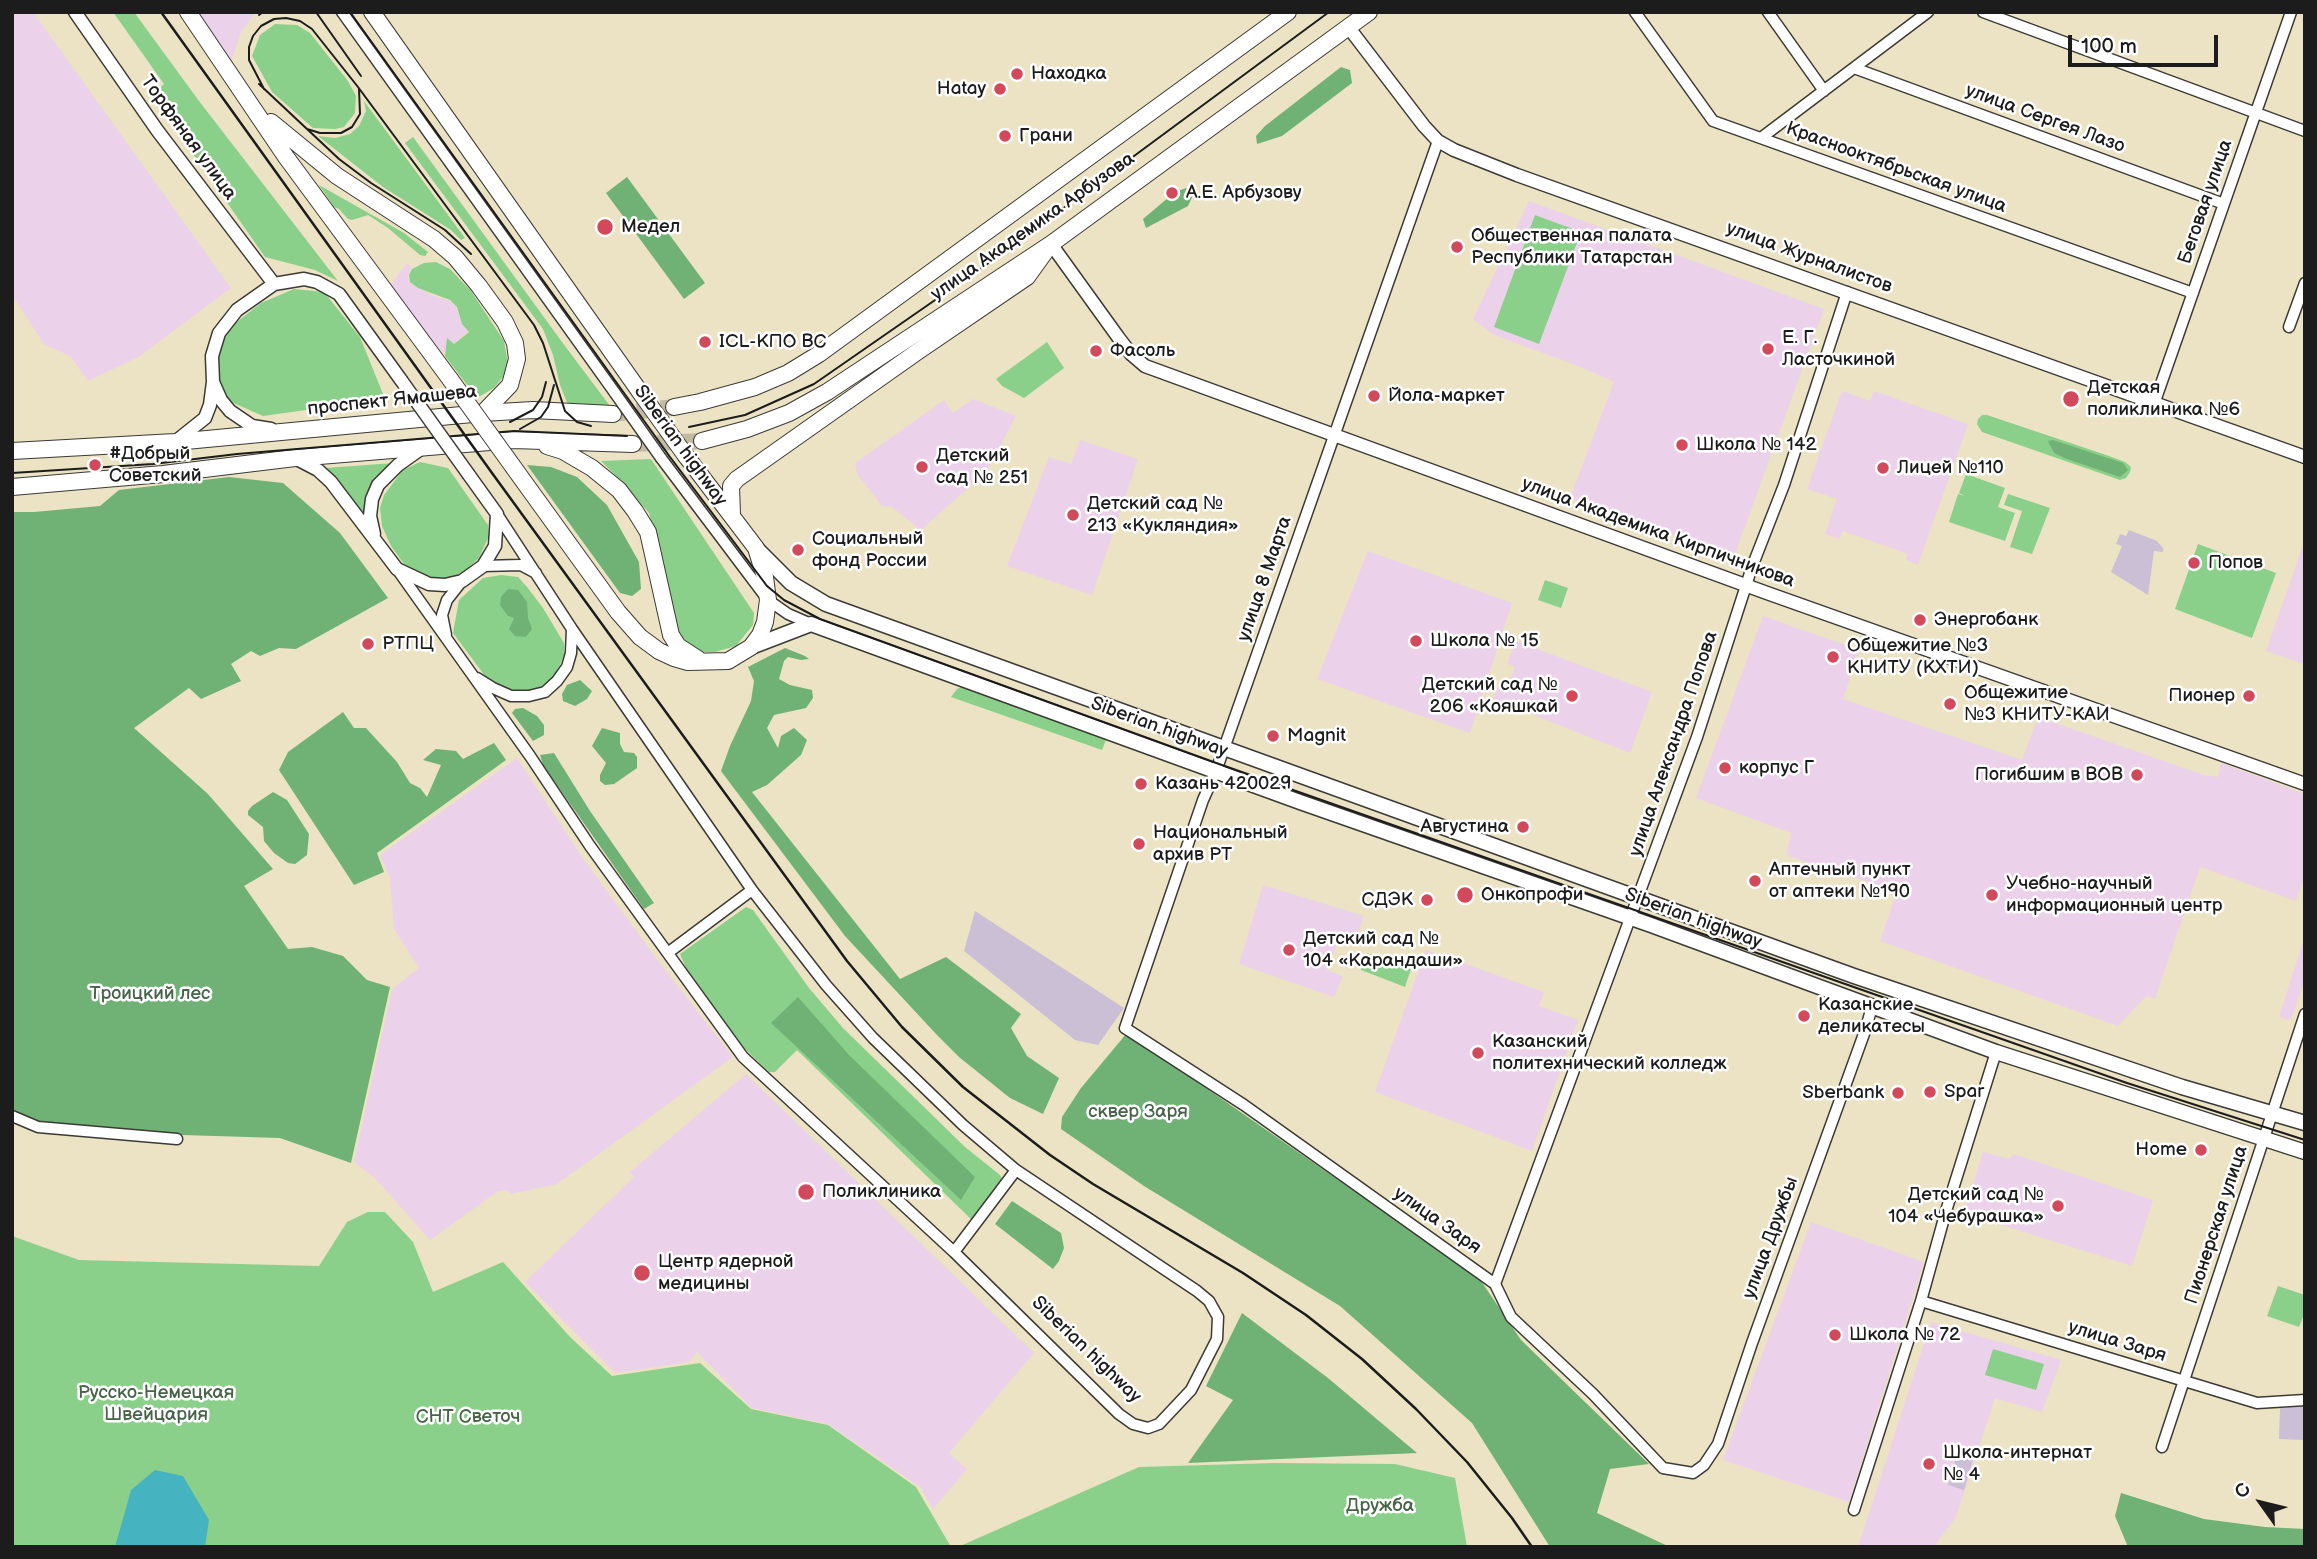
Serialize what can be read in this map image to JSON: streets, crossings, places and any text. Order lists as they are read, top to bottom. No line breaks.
{"streets":{"main road":["улица Академика Арбузова","проспект Ямашева","Siberian highway"],"street":["улица Сергея Лазо","Торфяная улица","Краснооктябрьская улица","Беговая улица","улица Журналистов","улица Академика Кирпичникова","улица 8 Марта","улица Александра Попова","улица Заря","Пионерская улица","улица Дружбы"]},"crossings":[["улица Сергея Лазо","Беговая улица"],["Краснооктябрьская улица","Беговая улица"],["Беговая улица","улица Журналистов"],["улица Академика Арбузова","улица Журналистов"],["улица Академика Арбузова","улица Академика Кирпичникова"],["улица Журналистов","улица 8 Марта"],["улица Журналистов","улица Александра Попова"],["Siberian highway","улица 8 Марта"],["Siberian highway","улица Александра Попова"],["Siberian highway","Пионерская улица"],["Siberian highway","улица Дружбы"],["улица Академика Кирпичникова","улица 8 Марта"],["улица Академика Кирпичникова","улица Александра Попова"],["улица 8 Марта","улица Заря"],["улица Александра Попова","улица Заря"],["улица Заря","Пионерская улица"],["улица Заря","улица Дружбы"]],"parks":["Троицкий лес","сквер Заря","Русско-Немецкая Швейцария","СНТ Светоч","Дружба"],"places":["Находка","Hatay","Грани","А.Е. Арбузову","Медел","Общественная палата Республики Татарстан","ICL-КПО ВС","Е. Г. Ласточкиной","Фасоль","Йола-маркет","Детская поликлиника №6","Школа № 142","#Добрый Советский","Детский сад № 251","Лицей №110","Детский сад № 213 «Кукляндия»","Социальный фонд России","Попов","Энергобанк","Школа № 15","РТПЦ","Общежитие №3 КНИТУ (КХТИ)","Детский сад № 206 «Кояшкай","Пионер","Общежитие №3 КНИТУ-КАИ","Magnit","корпус Г","Погибшим в ВОВ","Казань 420029","Августина","Национальный архив РТ","Аптечный пункт от аптеки №190","Онкопрофи","Учебно-научный информационный центр","СДЭК","Детский сад № 104 «Карандаши»","Казанские деликатесы","Казанский политехнический колледж","Spar","Sberbank","Home","Поликлиника","Детский сад № 104 «Чебурашка»","Центр ядерной медицины","Школа № 72","Школа-интернат № 4"],"scale_bar":"100 m","north":"top left"}
